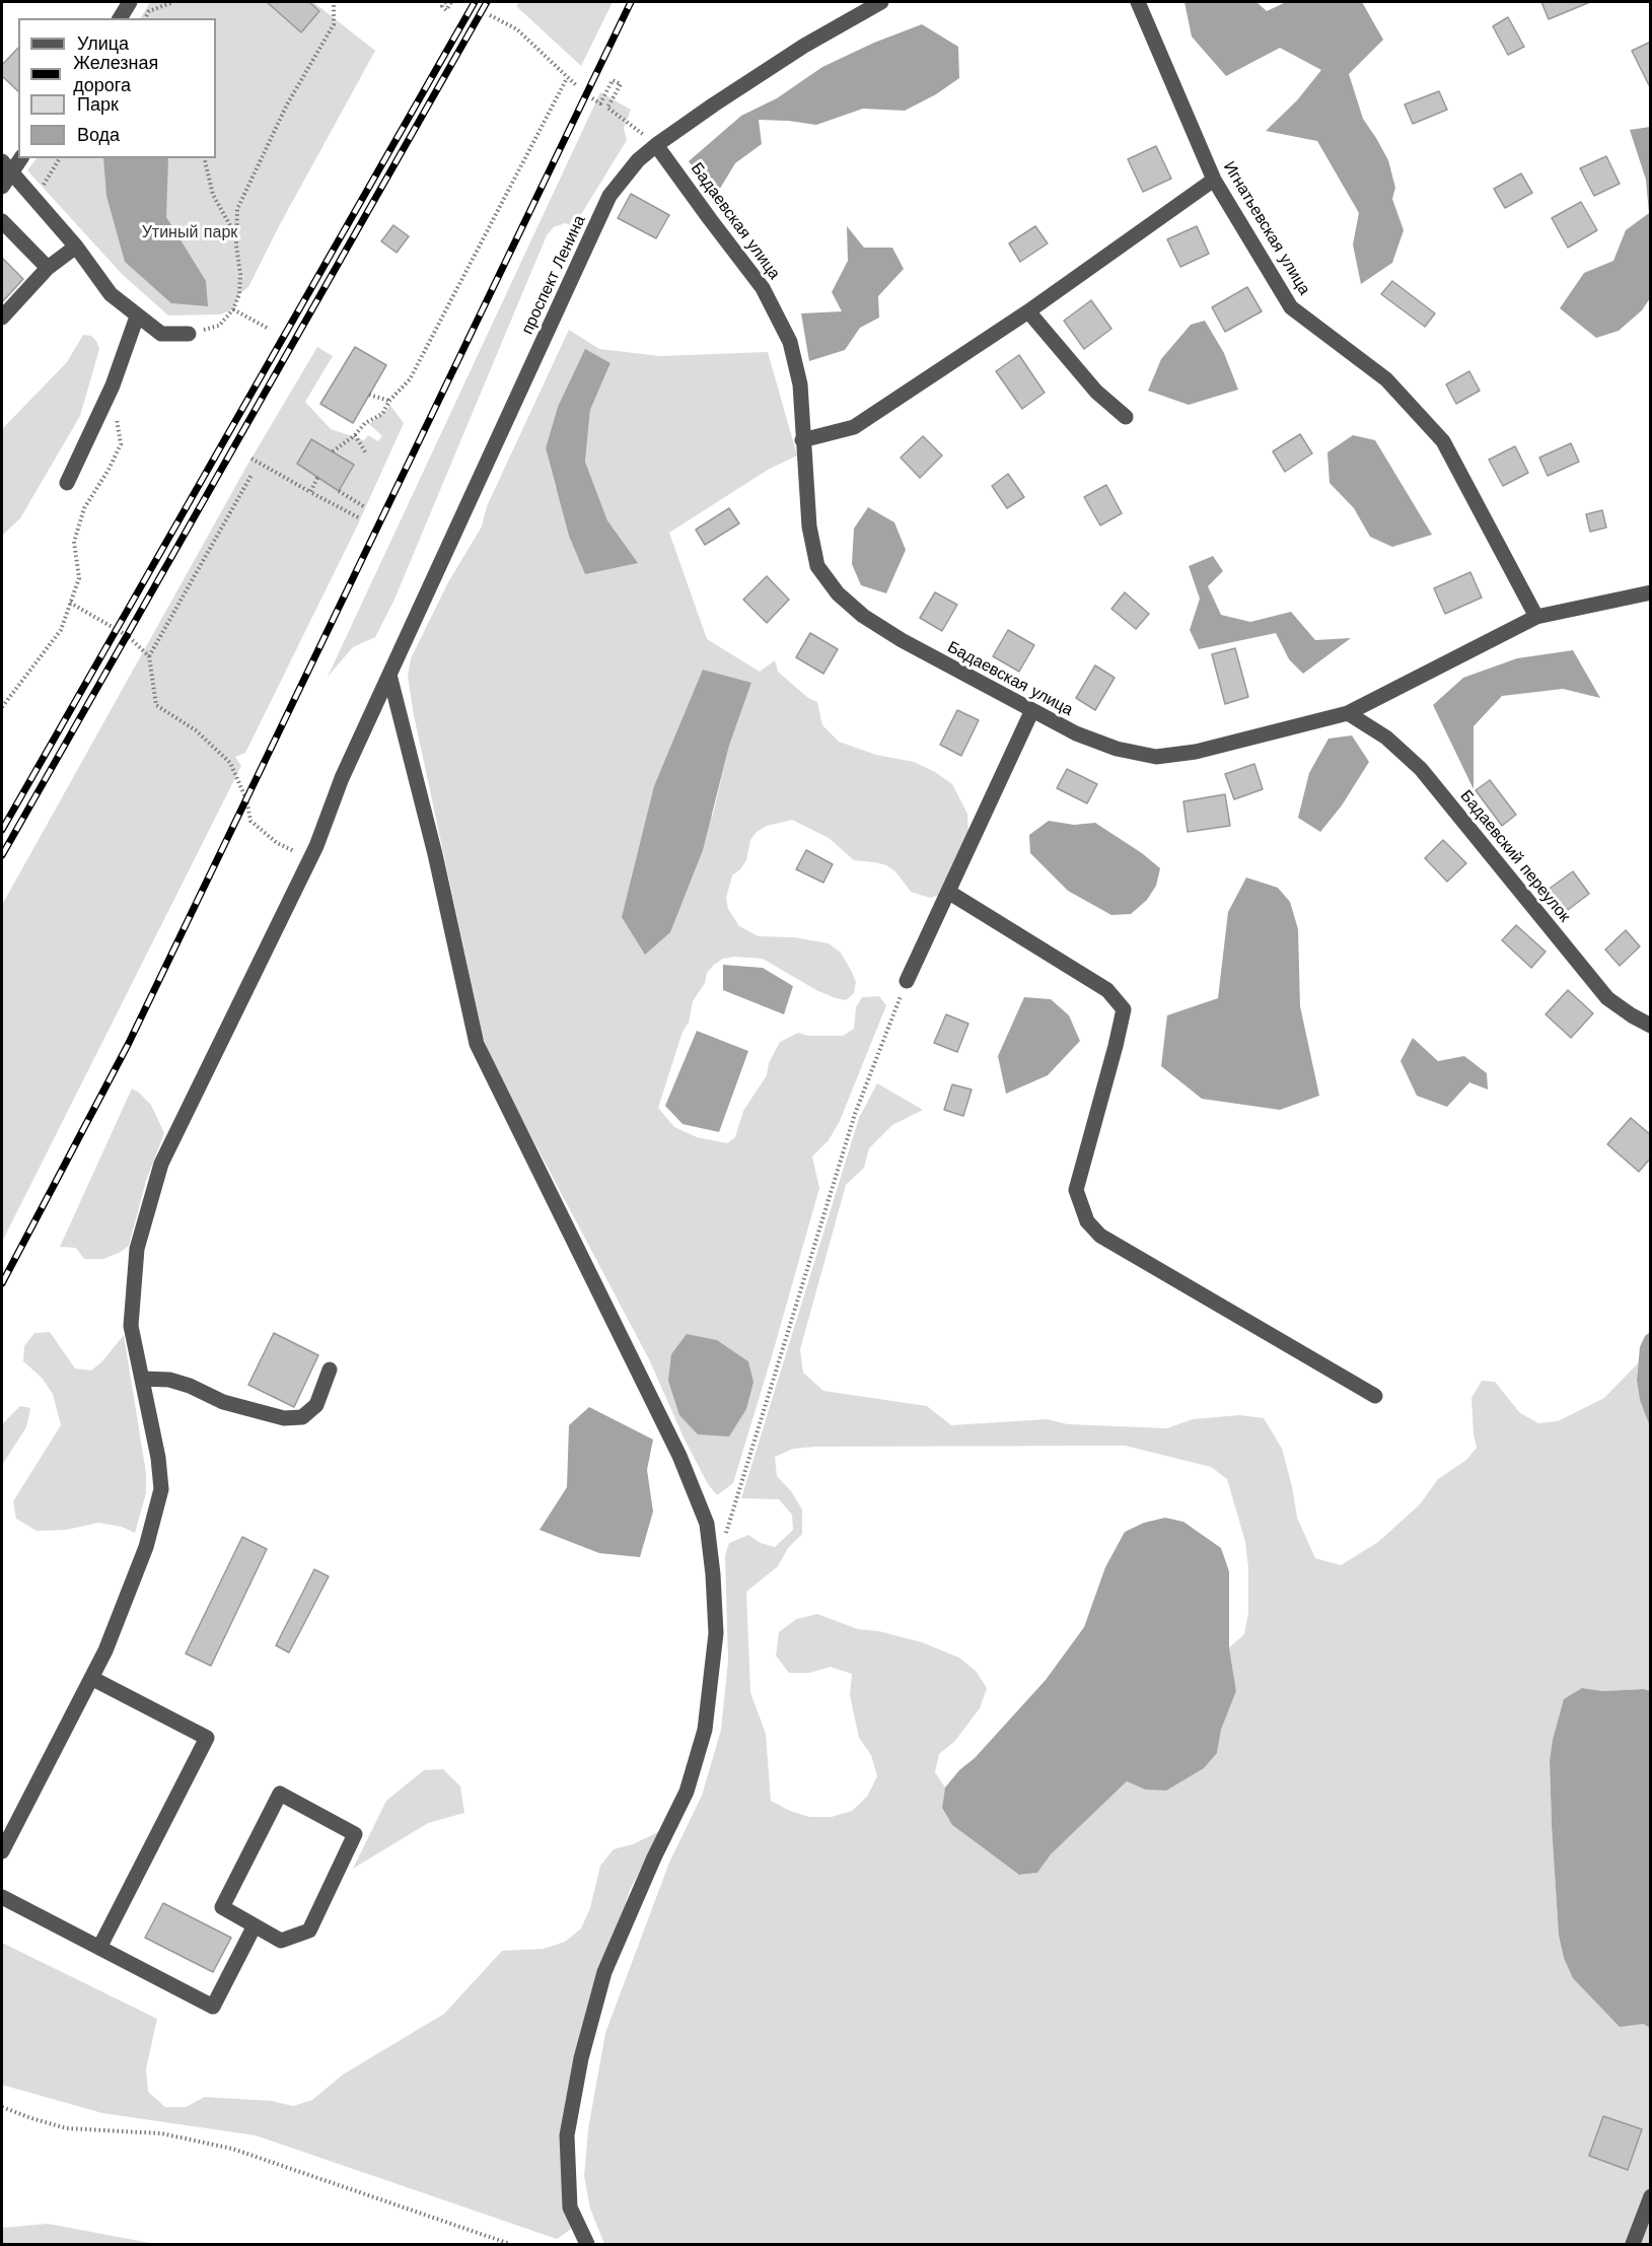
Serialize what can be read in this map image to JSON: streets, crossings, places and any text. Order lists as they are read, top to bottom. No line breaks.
{"streets":{"street":["Бадаевская улица","Игнатьевская улица","проспект Ленина","Бадаевский переулок"]},"crossings":[["Бадаевская улица","Игнатьевская улица"],["Бадаевская улица","проспект Ленина"],["Бадаевская улица","Бадаевский переулок"]],"parks":["Утиный парк"],"legend":["Улица","Железная дорога","Парк","Вода"]}
